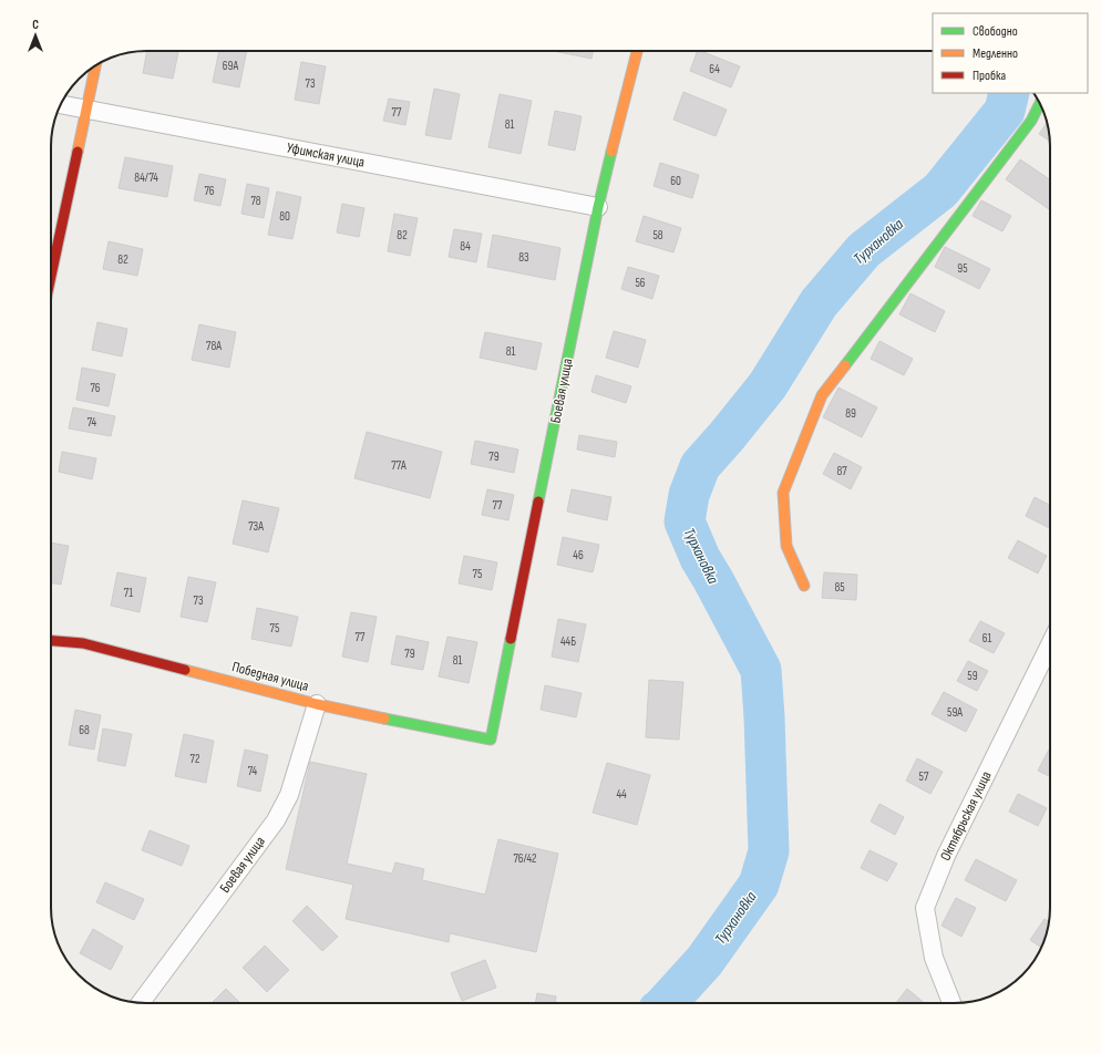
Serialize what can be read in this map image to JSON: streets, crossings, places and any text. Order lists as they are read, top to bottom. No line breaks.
{"streets":{"street":["Уфимская улица","Боевая улица","Победная улица","Октябрьская улица"]},"crossings":[["Уфимская улица","Боевая улица"],["Боевая улица","Победная улица"]],"water":["Турхановка"],"house_numbers":["69А","64","73","77","81","84/74","60","76","78","80","82","58","84","83","82","95","56","78А","81","76","89","74","79","77А","87","77","73А","46","75","85","71","73","75","77","61","44Б","79","81","59","59А","68","72","74","57","44","76/42"],"legend":["Свободно","Медленно","Пробка"],"north":"top"}
